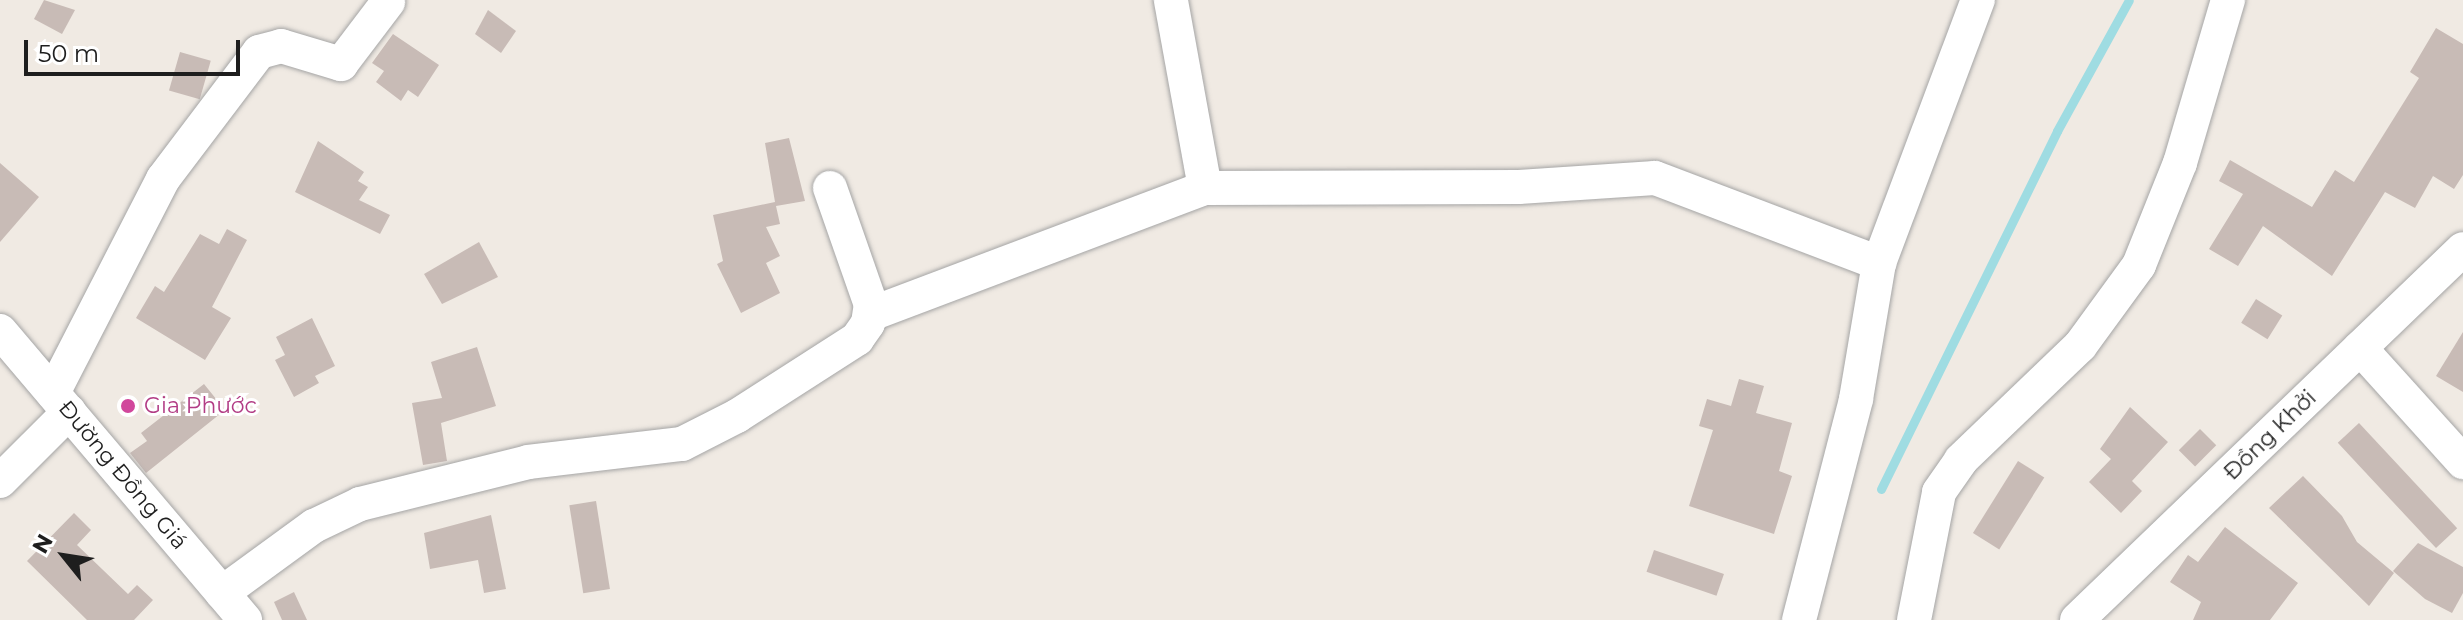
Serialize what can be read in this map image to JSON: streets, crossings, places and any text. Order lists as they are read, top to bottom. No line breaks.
{"streets":{"street":["Đồng Khởi","Đường Đồng Giá"]},"places":["Gia Phước"],"scale_bar":"50 m","north":"top left"}
